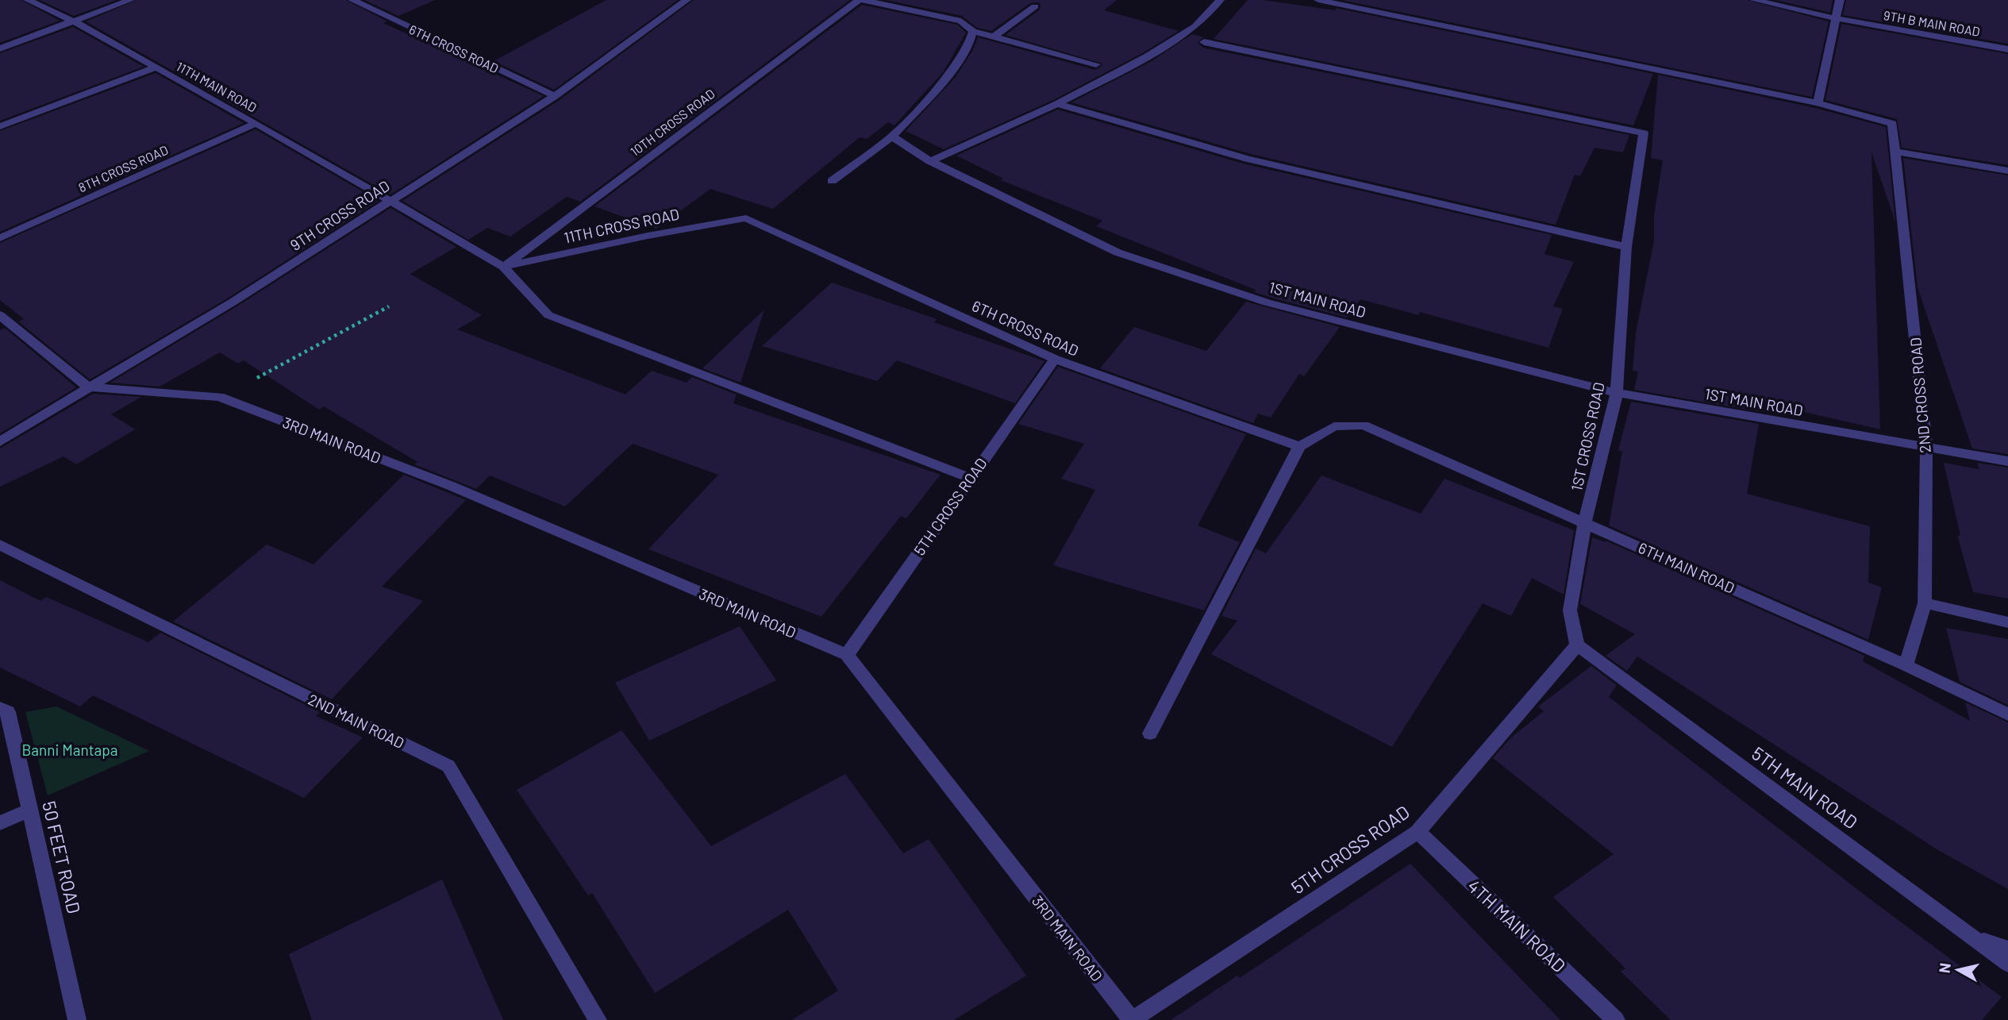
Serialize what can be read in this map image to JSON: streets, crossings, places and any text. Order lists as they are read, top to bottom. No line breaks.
{"streets":{"street":["9TH B MAIN ROAD","6TH CROSS ROAD","11TH MAIN ROAD","10TH CROSS ROAD","8TH CROSS ROAD","9TH CROSS ROAD","11TH CROSS ROAD","1ST MAIN ROAD","2ND CROSS ROAD","1ST CROSS ROAD","3RD MAIN ROAD","5TH CROSS ROAD","6TH MAIN ROAD","2ND MAIN ROAD","5TH MAIN ROAD","50 FEET ROAD","4TH MAIN ROAD"]},"crossings":[["6TH CROSS ROAD","9TH CROSS ROAD"],["6TH CROSS ROAD","11TH CROSS ROAD"],["6TH CROSS ROAD","5TH CROSS ROAD"],["6TH CROSS ROAD","6TH MAIN ROAD"],["11TH MAIN ROAD","10TH CROSS ROAD"],["11TH MAIN ROAD","8TH CROSS ROAD"],["11TH MAIN ROAD","9TH CROSS ROAD"],["11TH MAIN ROAD","11TH CROSS ROAD"],["11TH MAIN ROAD","5TH CROSS ROAD"],["10TH CROSS ROAD","11TH CROSS ROAD"],["9TH CROSS ROAD","3RD MAIN ROAD"],["1ST MAIN ROAD","2ND CROSS ROAD"],["1ST MAIN ROAD","1ST CROSS ROAD"],["2ND CROSS ROAD","6TH MAIN ROAD"],["1ST CROSS ROAD","5TH CROSS ROAD"],["1ST CROSS ROAD","6TH MAIN ROAD"],["1ST CROSS ROAD","5TH MAIN ROAD"],["3RD MAIN ROAD","5TH CROSS ROAD"],["5TH CROSS ROAD","5TH MAIN ROAD"],["5TH CROSS ROAD","4TH MAIN ROAD"]],"parks":["Banni Mantapa"],"north":"left"}
